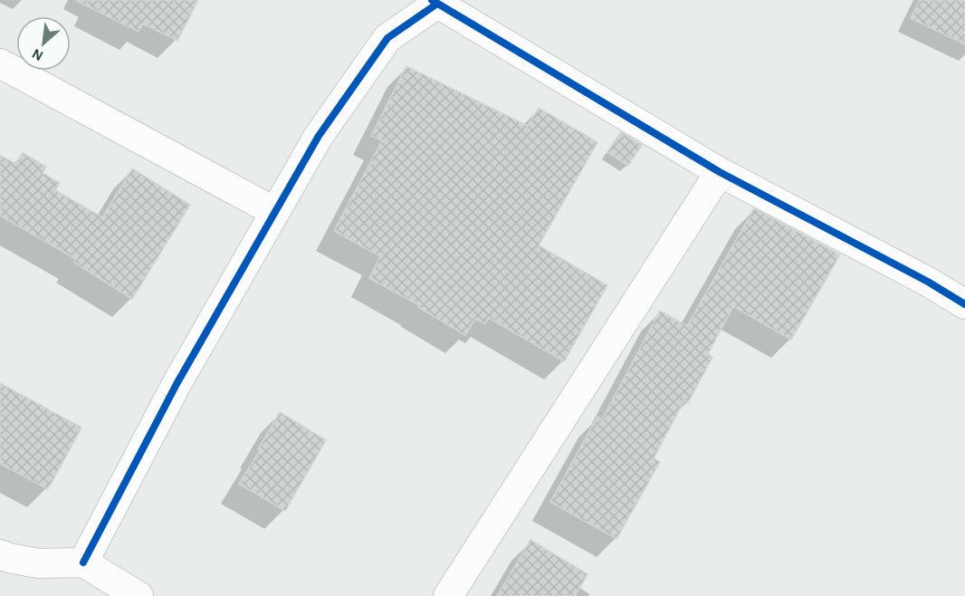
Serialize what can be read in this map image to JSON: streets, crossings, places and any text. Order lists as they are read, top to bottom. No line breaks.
{"north":"bottom left"}
